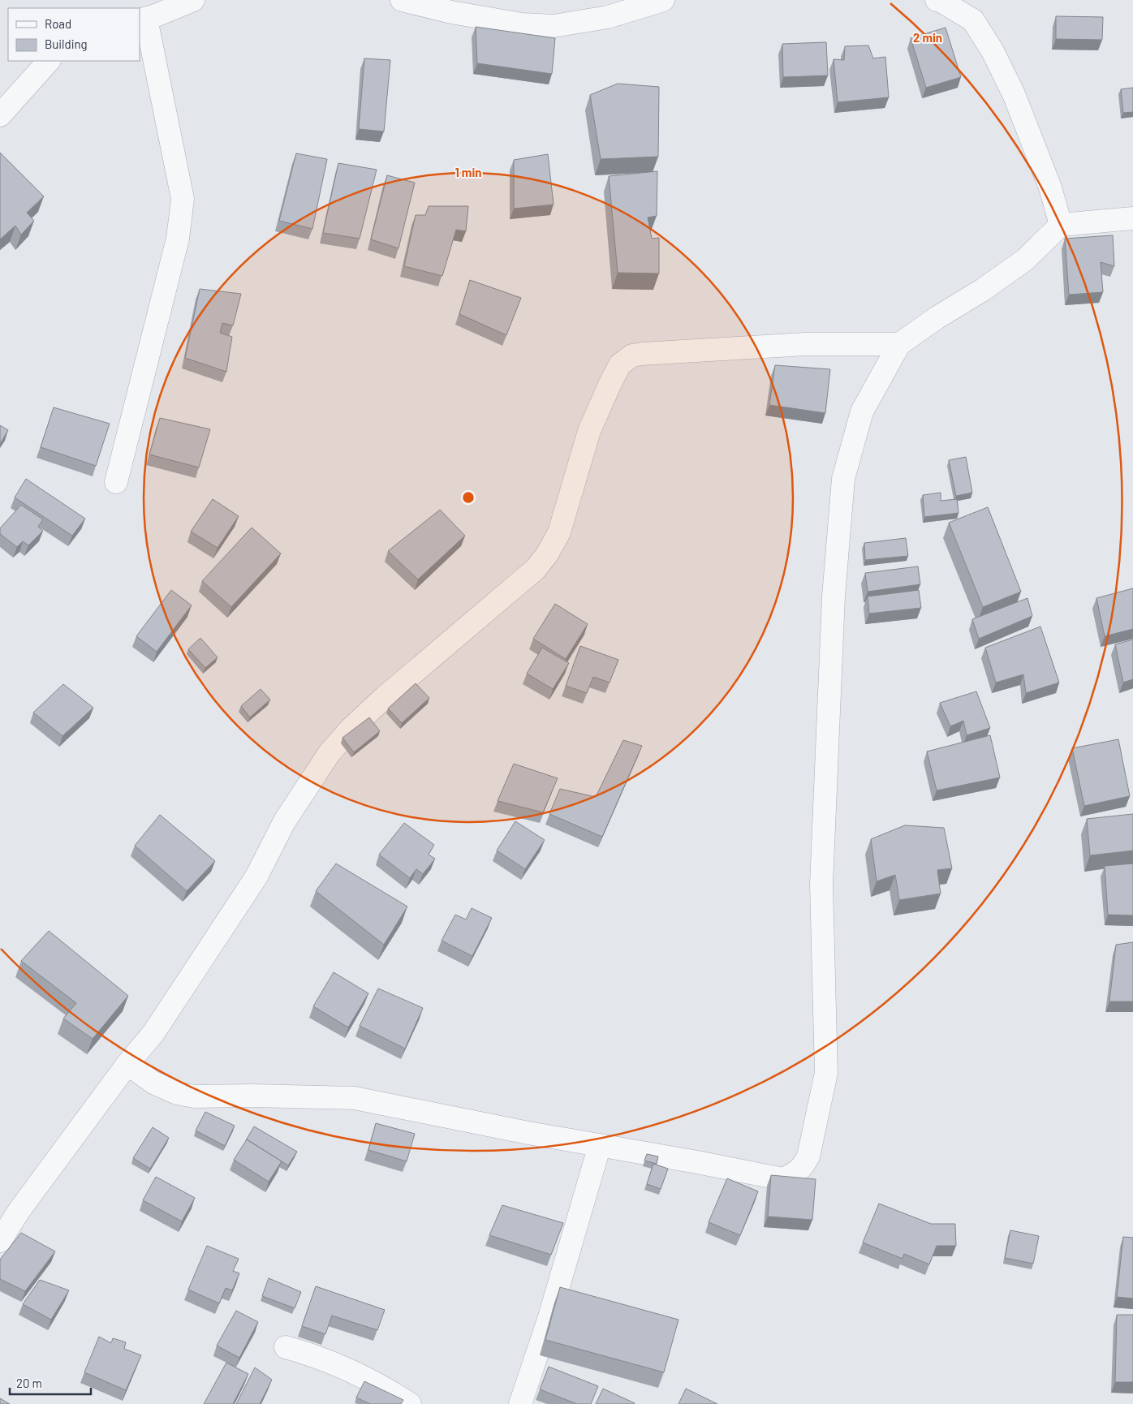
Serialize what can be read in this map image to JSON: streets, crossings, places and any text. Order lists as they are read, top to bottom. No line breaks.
{"legend":["Road","Building"],"scale_bar":"20 m","rings":["2 min","1 min"]}
